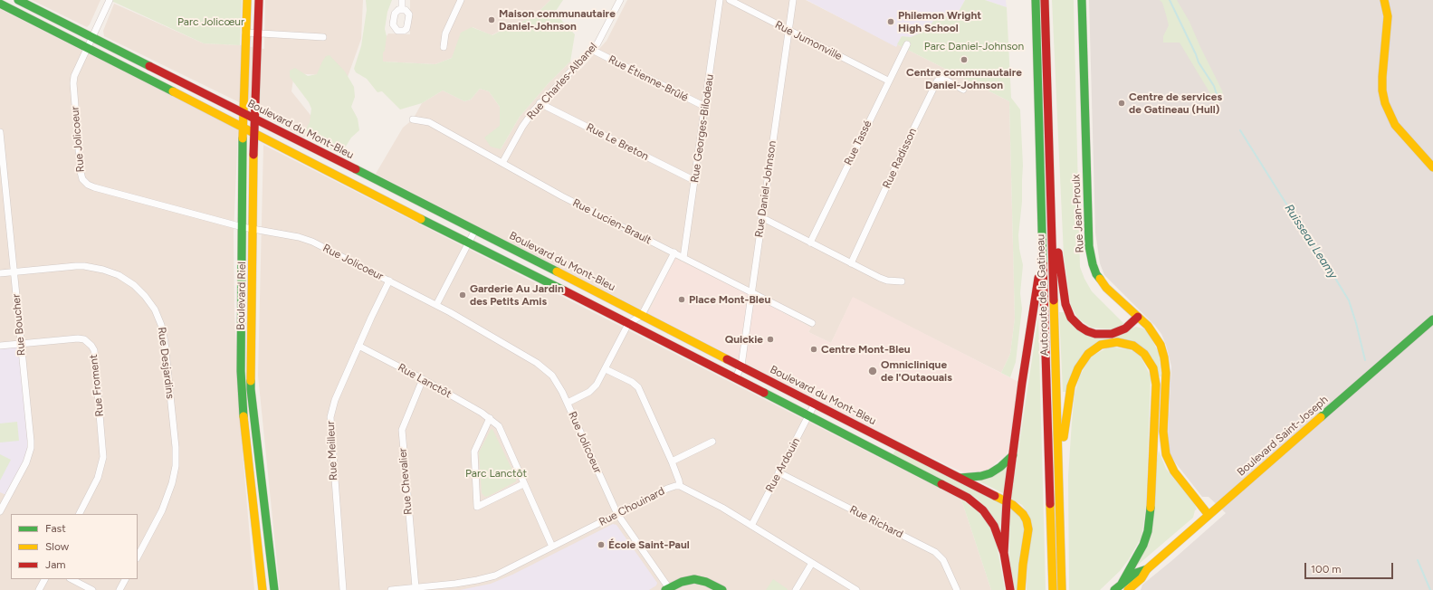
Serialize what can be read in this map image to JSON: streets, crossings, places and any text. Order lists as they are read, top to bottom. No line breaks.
{"streets":{"main road":["Boulevard du Mont-Bleu","Rue Jean-Proulx","Autoroute de la Gatineau","Boulevard Riel","Boulevard Saint-Joseph"],"street":["Rue Jumonville","Rue Étienne-Brûlé","Rue Charles-Albanel","Rue Georges-Bilodeau","Rue Jolicoeur","Rue Le Breton","Rue Tassé","Rue Radisson","Rue Daniel-Johnson","Rue Lucien-Brault","Rue Boucher","Rue Desjardins","Rue Lanctôt","Rue Froment","Rue Meilleur","Rue Ardouin","Rue Chevalier","Rue Chouinard","Rue Richard"]},"crossings":[["Rue Jumonville","Rue Tassé"],["Rue Jumonville","Rue Daniel-Johnson"],["Rue Étienne-Brûlé","Rue Charles-Albanel"],["Rue Étienne-Brûlé","Rue Georges-Bilodeau"],["Rue Charles-Albanel","Rue Le Breton"],["Rue Charles-Albanel","Rue Lucien-Brault"],["Rue Georges-Bilodeau","Rue Le Breton"],["Rue Georges-Bilodeau","Rue Lucien-Brault"],["Boulevard du Mont-Bleu","Rue Jolicoeur"],["Boulevard du Mont-Bleu","Rue Daniel-Johnson"],["Boulevard du Mont-Bleu","Boulevard Riel"],["Boulevard du Mont-Bleu","Rue Ardouin"],["Rue Jolicoeur","Boulevard Riel"],["Rue Jolicoeur","Rue Meilleur"],["Rue Jolicoeur","Rue Chouinard"],["Rue Daniel-Johnson","Rue Lucien-Brault"],["Rue Jean-Proulx","Boulevard Saint-Joseph"],["Rue Boucher","Rue Desjardins"],["Rue Boucher","Rue Froment"],["Rue Lanctôt","Rue Meilleur"],["Rue Lanctôt","Rue Chevalier"],["Rue Lanctôt","Rue Chouinard"],["Rue Ardouin","Rue Chouinard"],["Rue Ardouin","Rue Richard"],["Rue Chevalier","Rue Chouinard"]],"water":["Ruisseau Leamy"],"parks":["Parc Jolicœur","Parc Daniel-Johnson","Parc Lanctôt"],"places":["Maison communautaire Daniel-Johnson","Philemon Wright High School","Centre communautaire Daniel-Johnson","Centre de services de Gatineau (Hull)","Garderie Au Jardin des Petits Amis","Place Mont-Bleu","Quickie","Centre Mont-Bleu","Omniclinique de l'Outaouais","École Saint-Paul"],"legend":["Fast","Slow","Jam"],"scale_bar":"100 m"}
